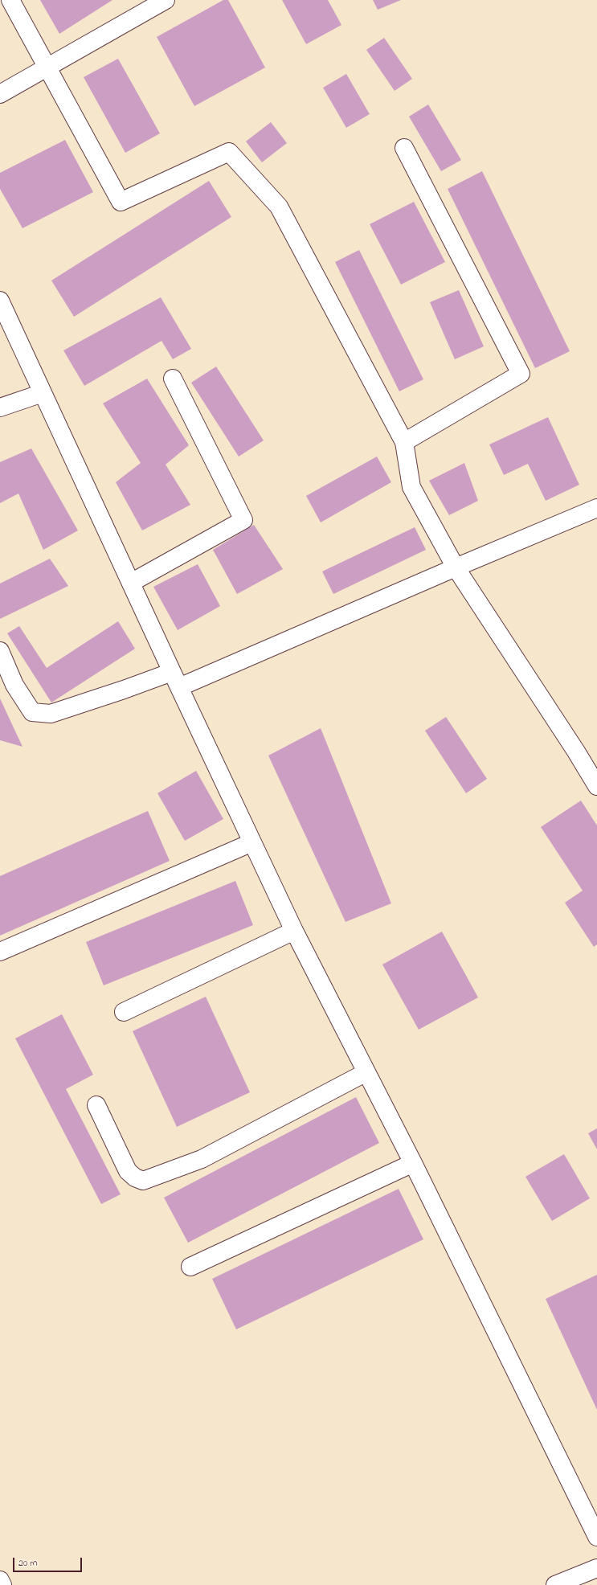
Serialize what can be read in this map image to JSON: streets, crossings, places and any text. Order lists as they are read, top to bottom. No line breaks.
{"scale_bar":"20 m"}
